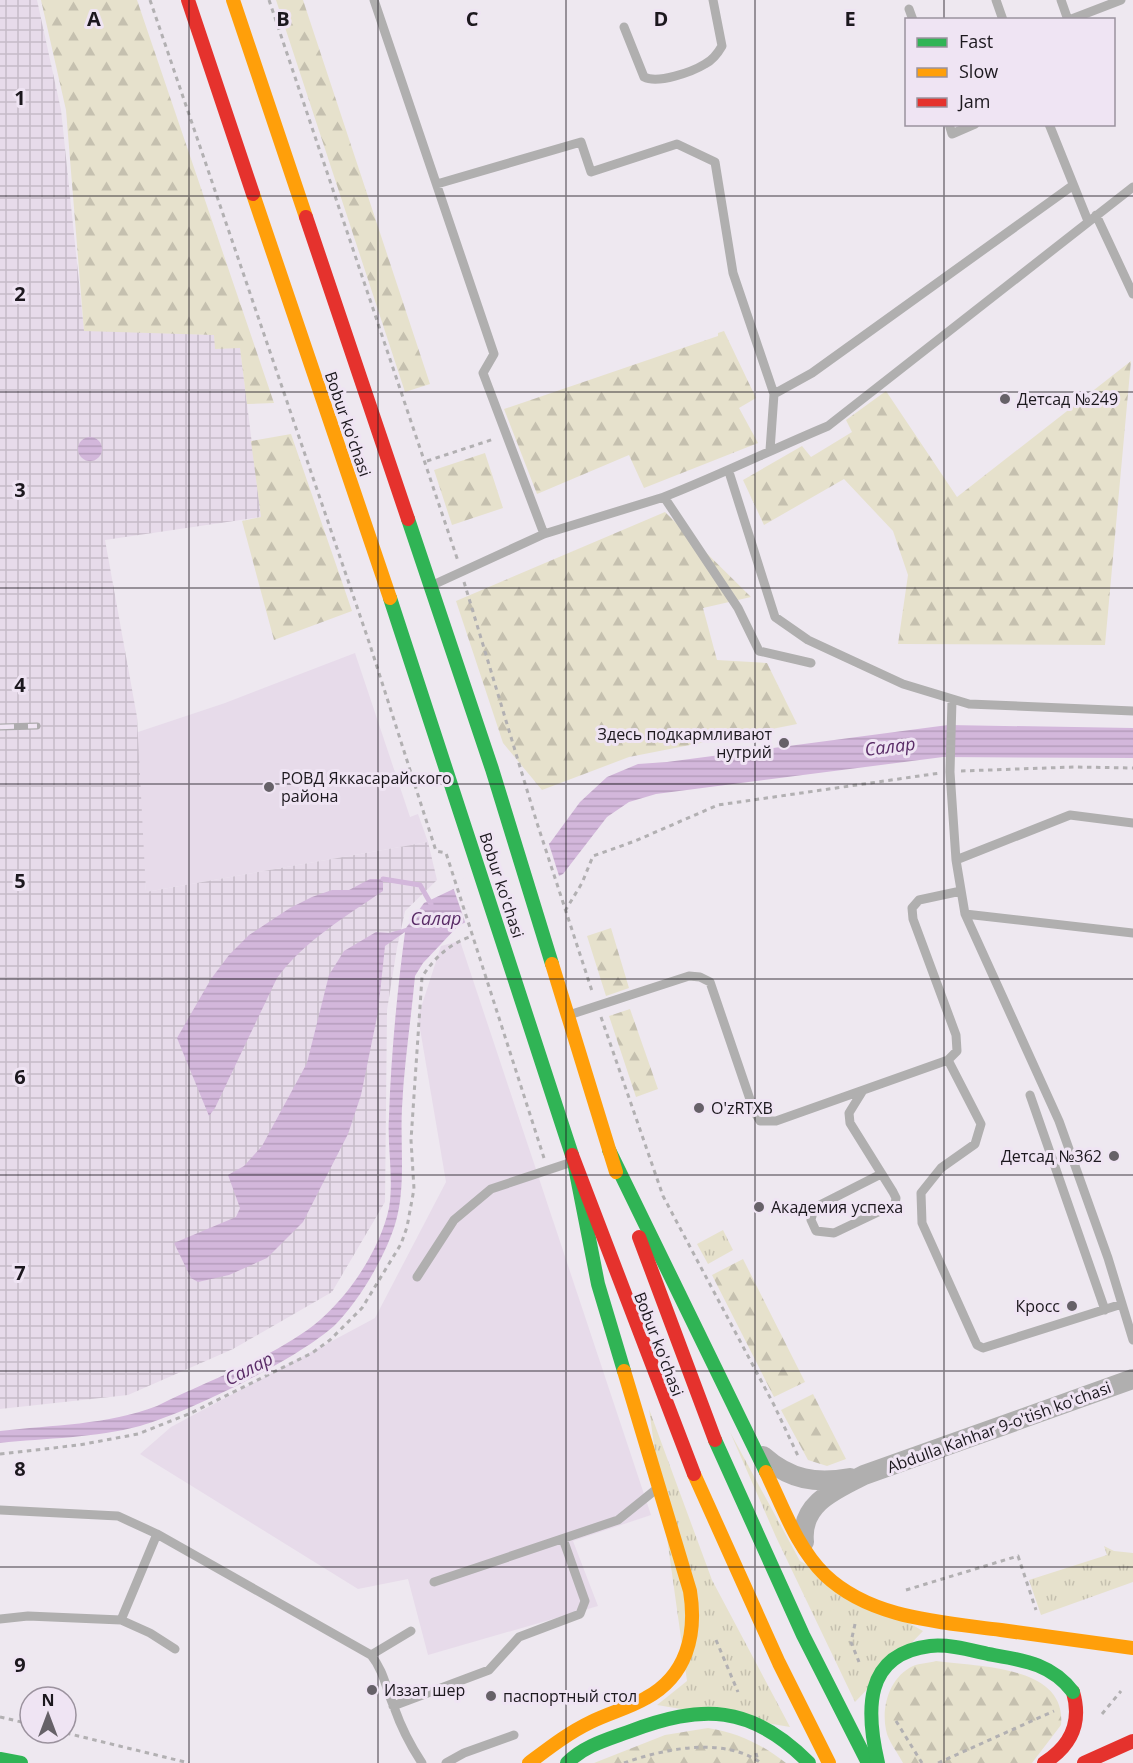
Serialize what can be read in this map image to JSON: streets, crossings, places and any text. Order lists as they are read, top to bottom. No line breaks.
{"streets":{"main road":["Bobur ko'chasi"],"street":["Abdulla Kahhar 9-o'tish ko'chasi"]},"water":["Салар"],"places":["Детсад №249","Здесь подкармливают нутрий","РОВД Яккасарайского района","O'zRTXB","Детсад №362","Академия успеха","Кросс","Иззат шер","паспортный стол"],"legend":["Fast","Slow","Jam"],"north":"top","grid":{"columns":["A","B","C","D","E"],"rows":["1","2","3","4","5","6","7","8","9"]}}
